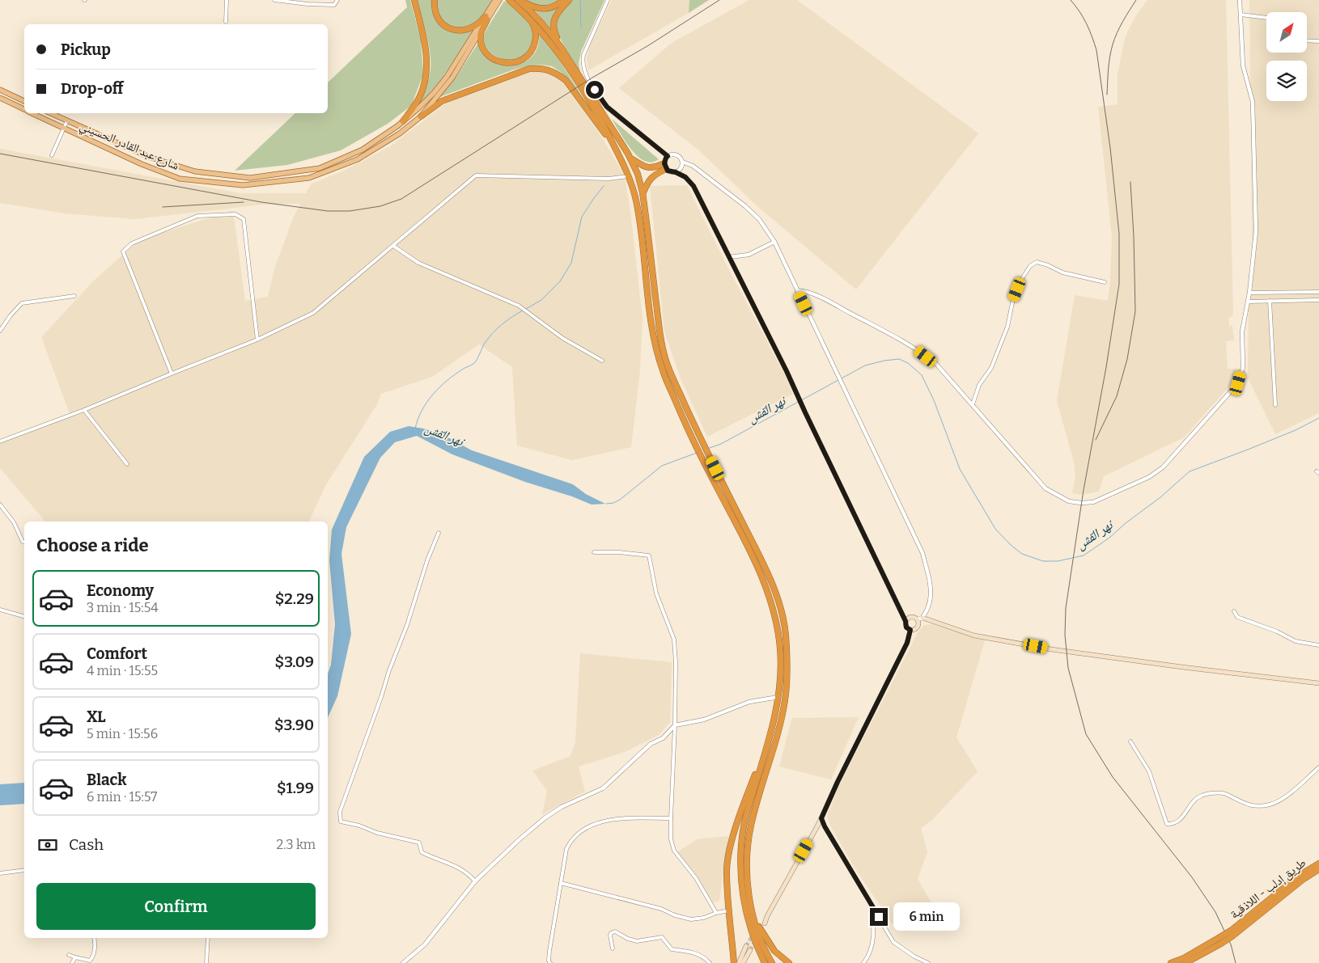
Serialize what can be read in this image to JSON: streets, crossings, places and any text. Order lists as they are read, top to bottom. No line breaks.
{"streets":{"highway":["طريق إدلب - اللاذقية"],"main road":["شارع عبد القادر الحسيني"]},"water":["نهر القش"],"north":"top right","page":{"banner":["Pickup","Drop-off"],"heading":"Choose a ride","list":[{"name":"Economy","note":"3 min · 15:54","value":"$2.29"},{"name":"Comfort","note":"4 min · 15:55","value":"$3.09"},{"name":"XL","note":"5 min · 15:56","value":"$3.90"},{"name":"Black","note":"6 min · 15:57","value":"$1.99"}],"pay":["Cash","2.3 km"],"buttons":"Confirm","bubble":"6 min"}}
